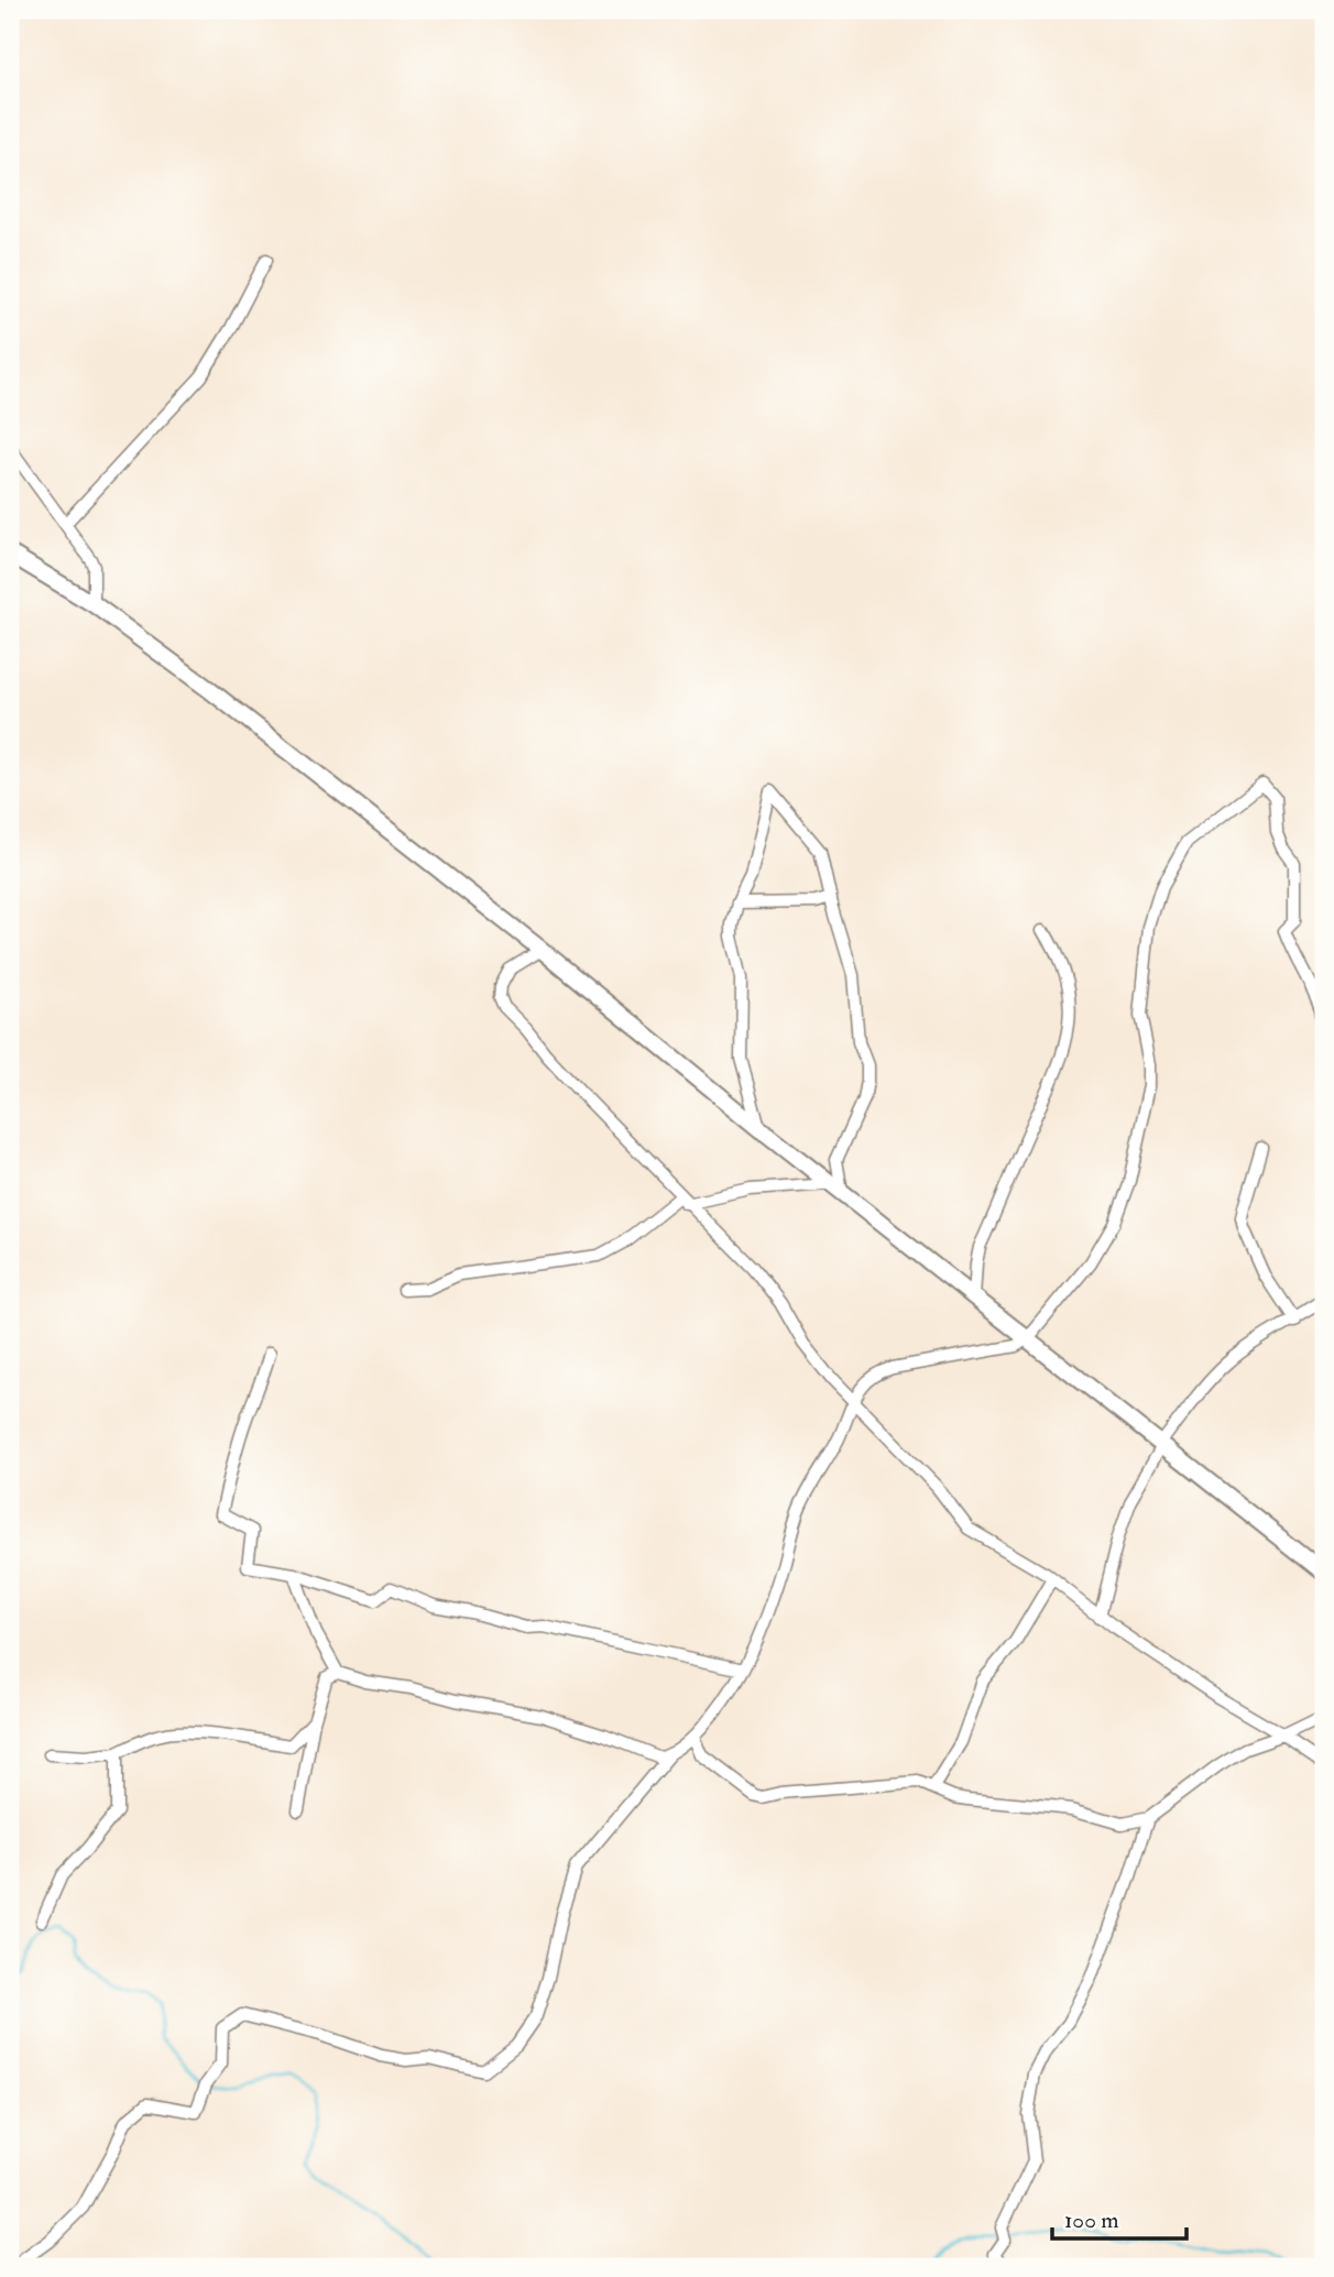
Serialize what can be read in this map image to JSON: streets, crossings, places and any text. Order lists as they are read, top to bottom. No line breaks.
{"scale_bar":"100 m"}
